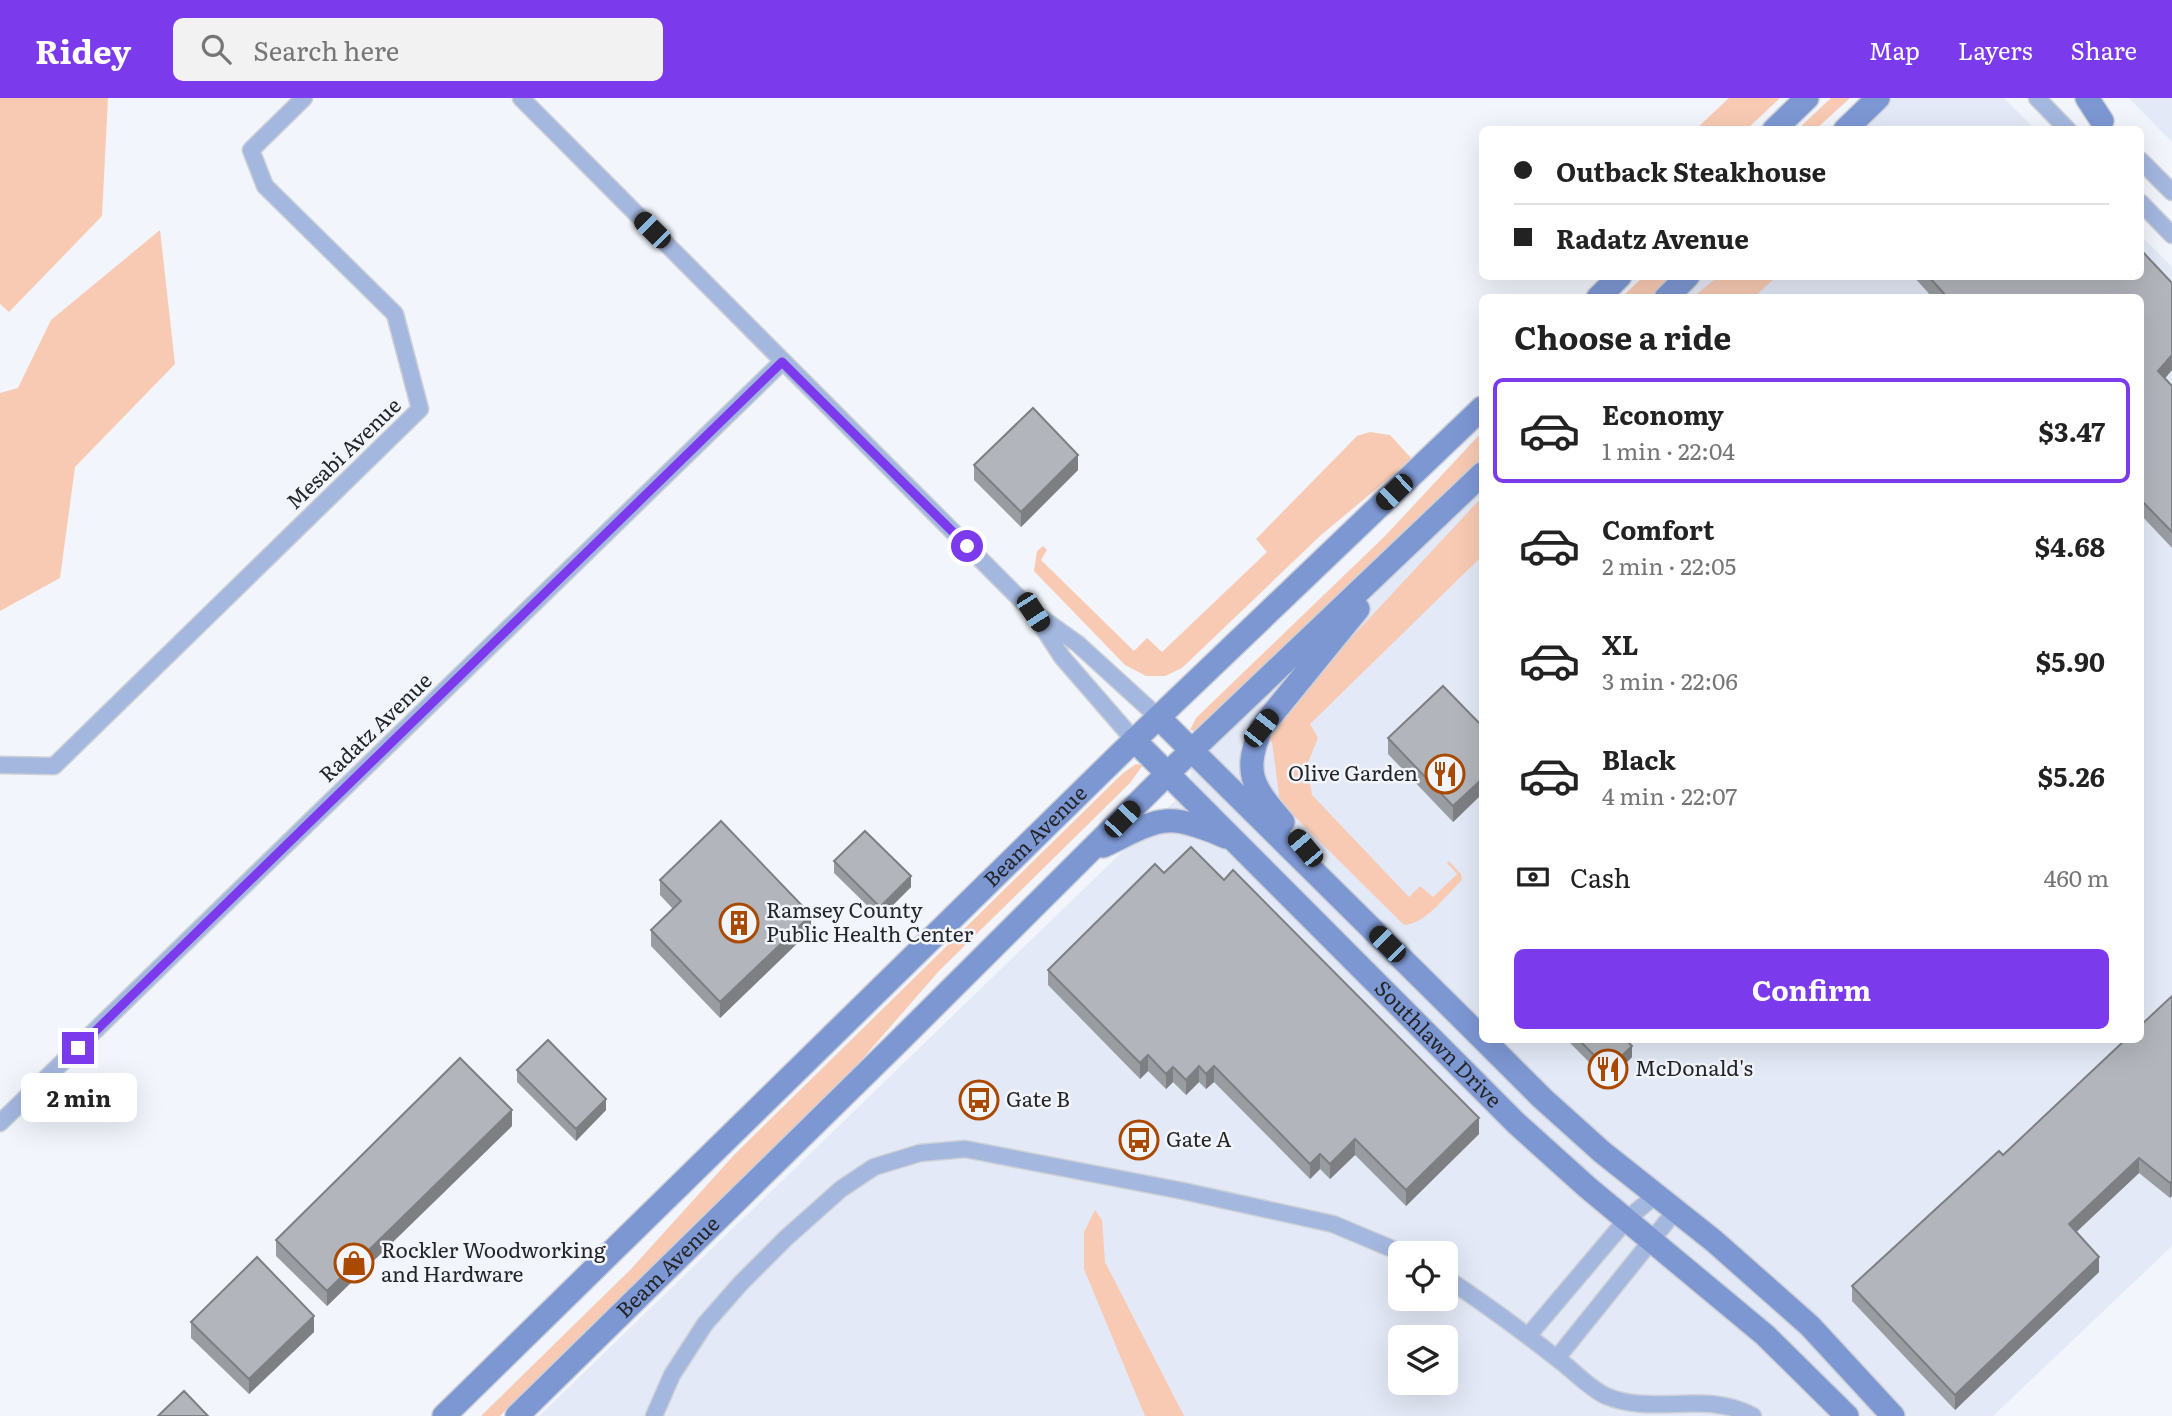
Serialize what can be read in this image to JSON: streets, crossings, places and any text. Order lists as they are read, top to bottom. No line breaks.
{"streets":{"street":["Mesabi Avenue","Radatz Avenue","Beam Avenue","Southlawn Drive"]},"crossings":[["Radatz Avenue","Southlawn Drive"],["Beam Avenue","Southlawn Drive"]],"places":{"restaurant":["Olive Garden","McDonald's"],"building":["Ramsey County Public Health Center"],"bus stop":["Gate B","Gate A"],"shop":["Rockler Woodworking and Hardware"]},"page":{"header":"Ridey","search":"Search here","nav":["Map","Layers","Share"],"banner":["Outback Steakhouse","Radatz Avenue"],"heading":"Choose a ride","list":[{"name":"Economy","note":"1 min · 22:04","value":"$3.47"},{"name":"Comfort","note":"2 min · 22:05","value":"$4.68"},{"name":"XL","note":"3 min · 22:06","value":"$5.90"},{"name":"Black","note":"4 min · 22:07","value":"$5.26"}],"pay":["Cash","460 m"],"buttons":"Confirm","bubble":"2 min"}}
